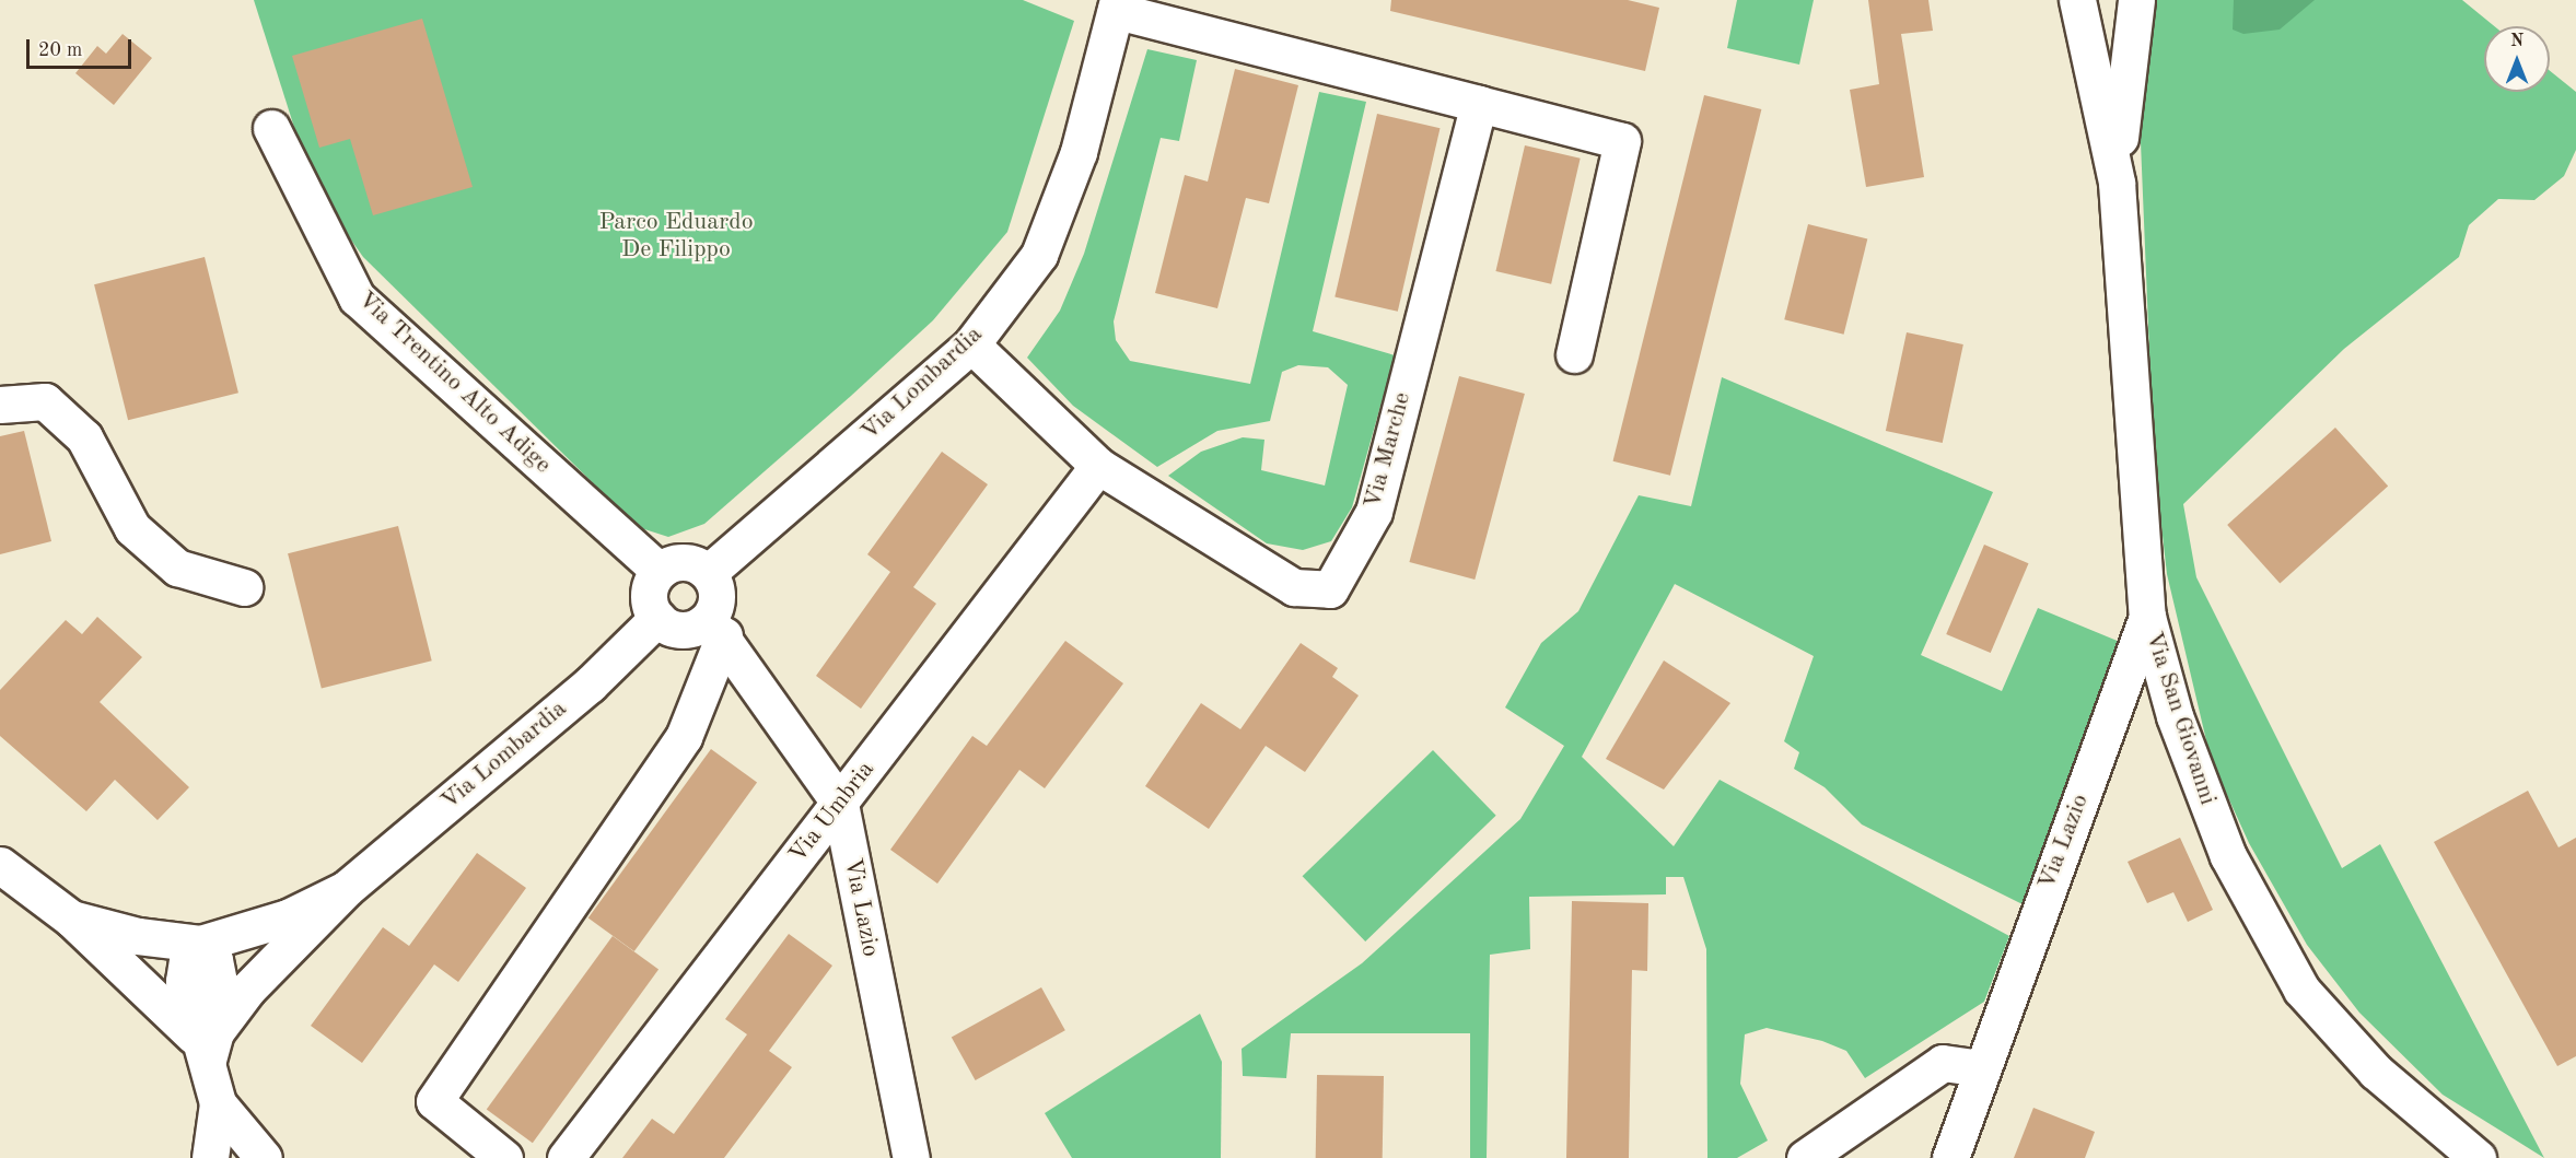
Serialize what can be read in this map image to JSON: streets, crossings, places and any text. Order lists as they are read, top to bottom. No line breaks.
{"streets":{"street":["Via Trentino Alto Adige","Via Lombardia","Via Marche","Via San Giovanni","Via Umbria","Via Lazio"]},"crossings":[["Via Trentino Alto Adige","Via Lombardia"],["Via Trentino Alto Adige","Via Lazio"],["Via Lombardia","Via Marche"],["Via Lombardia","Via Lazio"],["Via Marche","Via Umbria"],["Via San Giovanni","Via Lazio"],["Via Umbria","Via Lazio"]],"parks":["Parco Eduardo De Filippo"],"scale_bar":"20 m","north":"top"}
